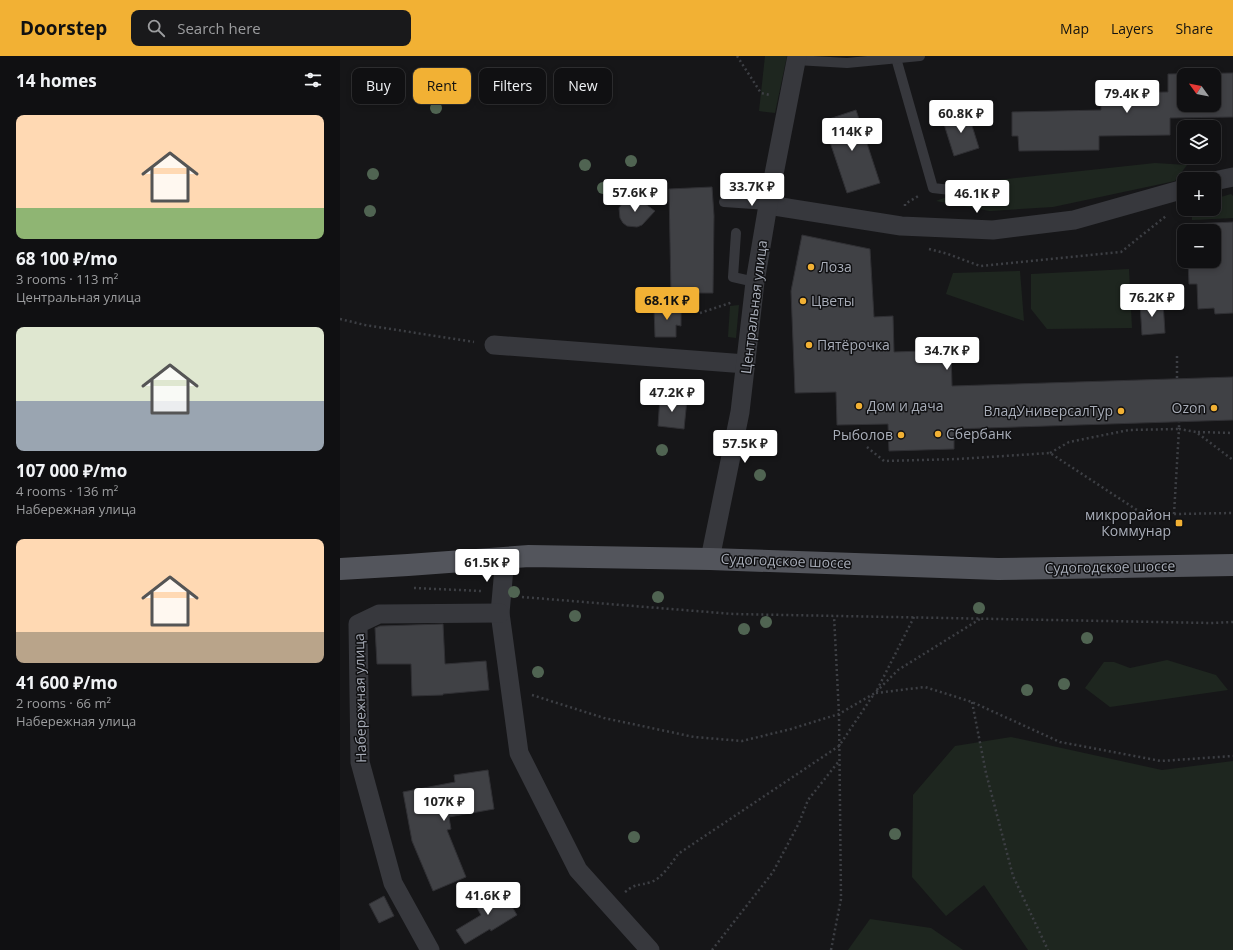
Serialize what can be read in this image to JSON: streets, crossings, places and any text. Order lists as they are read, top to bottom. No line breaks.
{"streets":{"main road":["Судогодское шоссе"],"street":["Центральная улица","Набережная улица"]},"crossings":[["Центральная улица","Судогодское шоссе"]],"places":{"other":["Лоза","Цветы","Пятёрочка","Дом и дача","Ozon","ВладУниверсалТур","Сбербанк","Рыболов"],"transit":["микрорайон Коммунар"]},"north":"top left","page":{"header":"Doorstep","search":"Search here","nav":["Map","Layers","Share"],"heading":"14 homes","map_buttons":["+","−"],"chip":["Buy","Rent","Filters","New"],"price":["79.4K ₽","60.8K ₽","114K ₽","33.7K ₽","57.6K ₽","46.1K ₽","76.2K ₽","68.1K ₽","34.7K ₽","47.2K ₽","57.5K ₽","61.5K ₽","107K ₽","41.6K ₽"],"list":[{"name":"68 100 ₽/mo","note":"3 rooms · 113 m² · Центральная улица"},{"name":"107 000 ₽/mo","note":"4 rooms · 136 m² · Набережная улица"},{"name":"41 600 ₽/mo","note":"2 rooms · 66 m² · Набережная улица"}]}}
